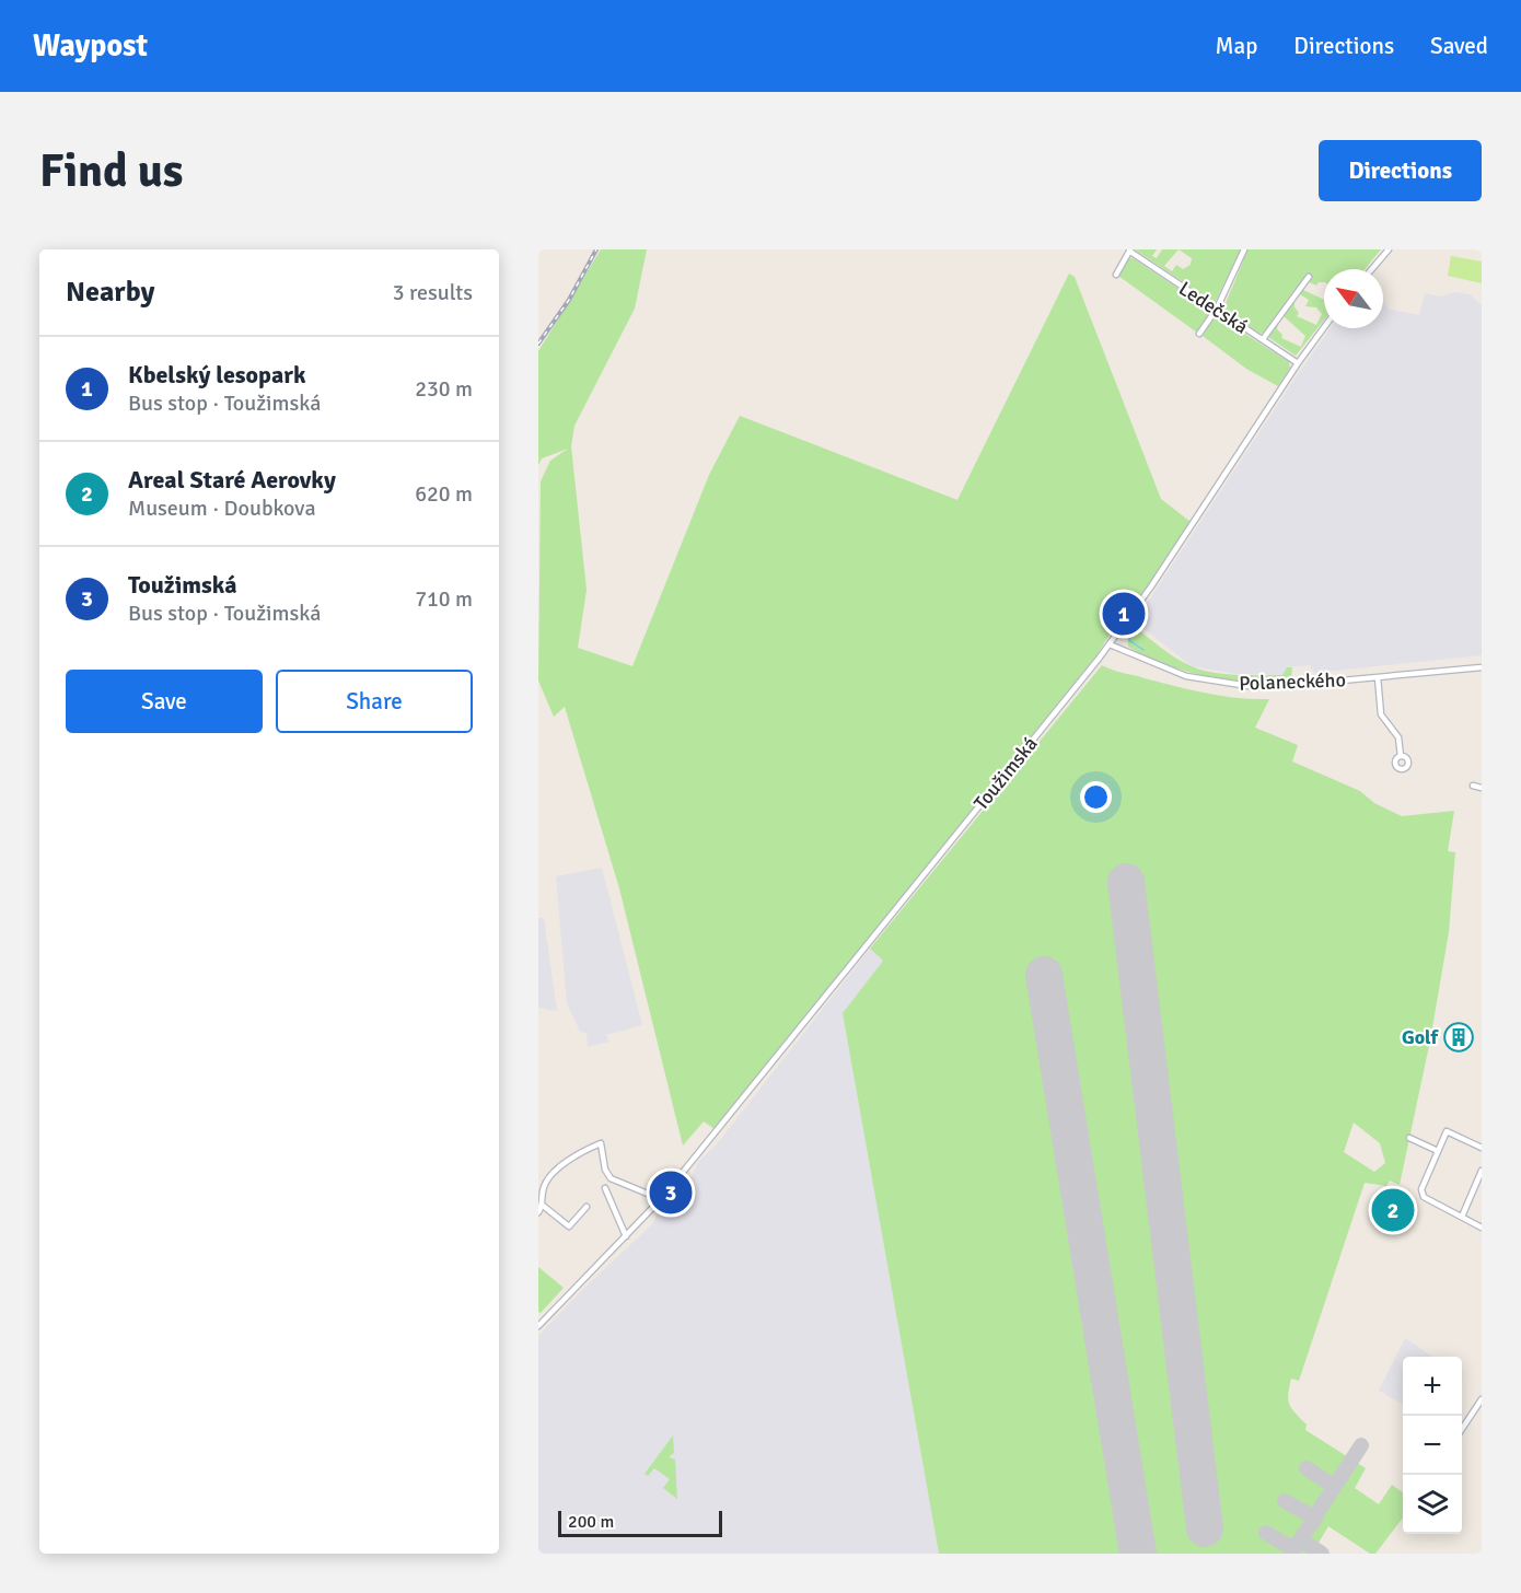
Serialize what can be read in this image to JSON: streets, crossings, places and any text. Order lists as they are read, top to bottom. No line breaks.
{"streets":{"street":["Ledečská","Polaneckého","Toužimská"]},"crossings":[["Ledečská","Toužimská"],["Polaneckého","Toužimská"]],"places":{"building":["Golf"]},"scale_bar":"200 m","north":"top left","page":{"header":"Waypost","nav":["Map","Directions","Saved"],"buttons":["Directions",["Save","Share"]],"title":"Find us","heading":["Nearby","3 results"],"list":[{"mark":"1","name":"Kbelský lesopark","note":"Bus stop · Toužimská","value":"230 m"},{"mark":"2","name":"Areal Staré Aerovky","note":"Museum · Doubkova","value":"620 m"},{"mark":"3","name":"Toužimská","note":"Bus stop · Toužimská","value":"710 m"}],"pins":["1","3","2"],"map_buttons":["+","−"],"scale":"200 m"}}
